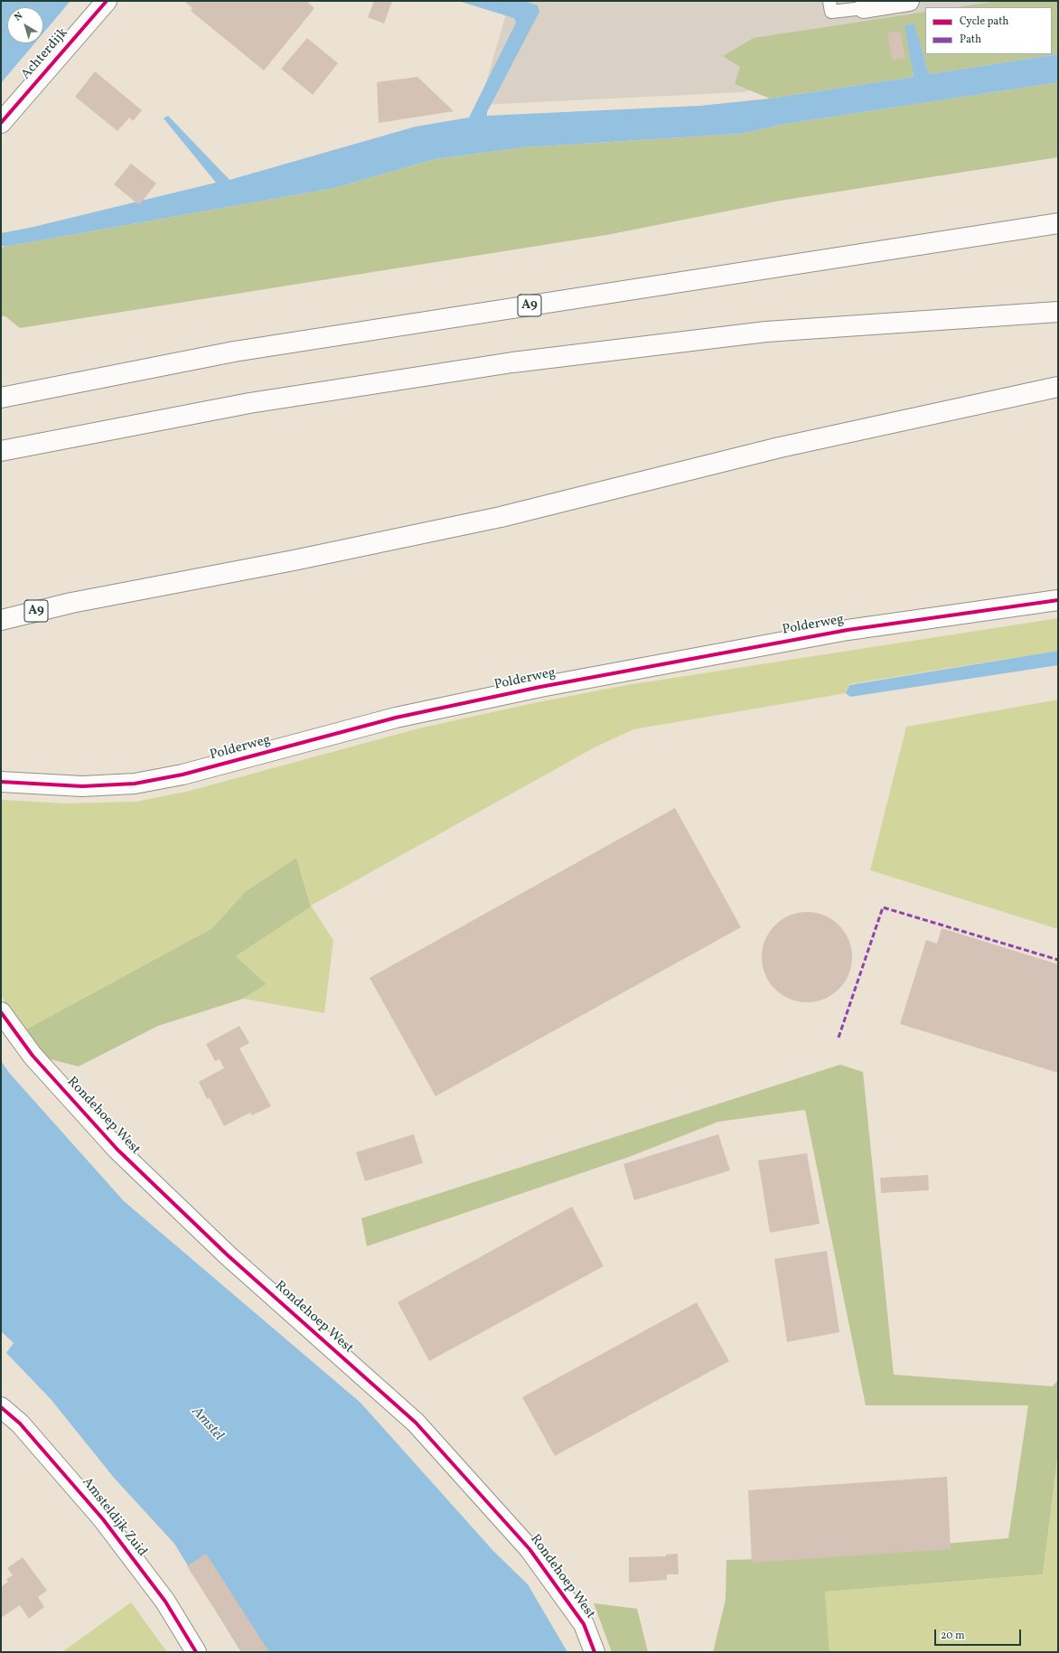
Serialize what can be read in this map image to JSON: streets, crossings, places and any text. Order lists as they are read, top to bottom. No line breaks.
{"streets":{"main road":["Achterdijk","A9","Polderweg","Rondehoep West","Amsteldijk Zuid"]},"water":["Amstel"],"legend":["Cycle path","Path"],"scale_bar":"20 m","north":"top left"}
